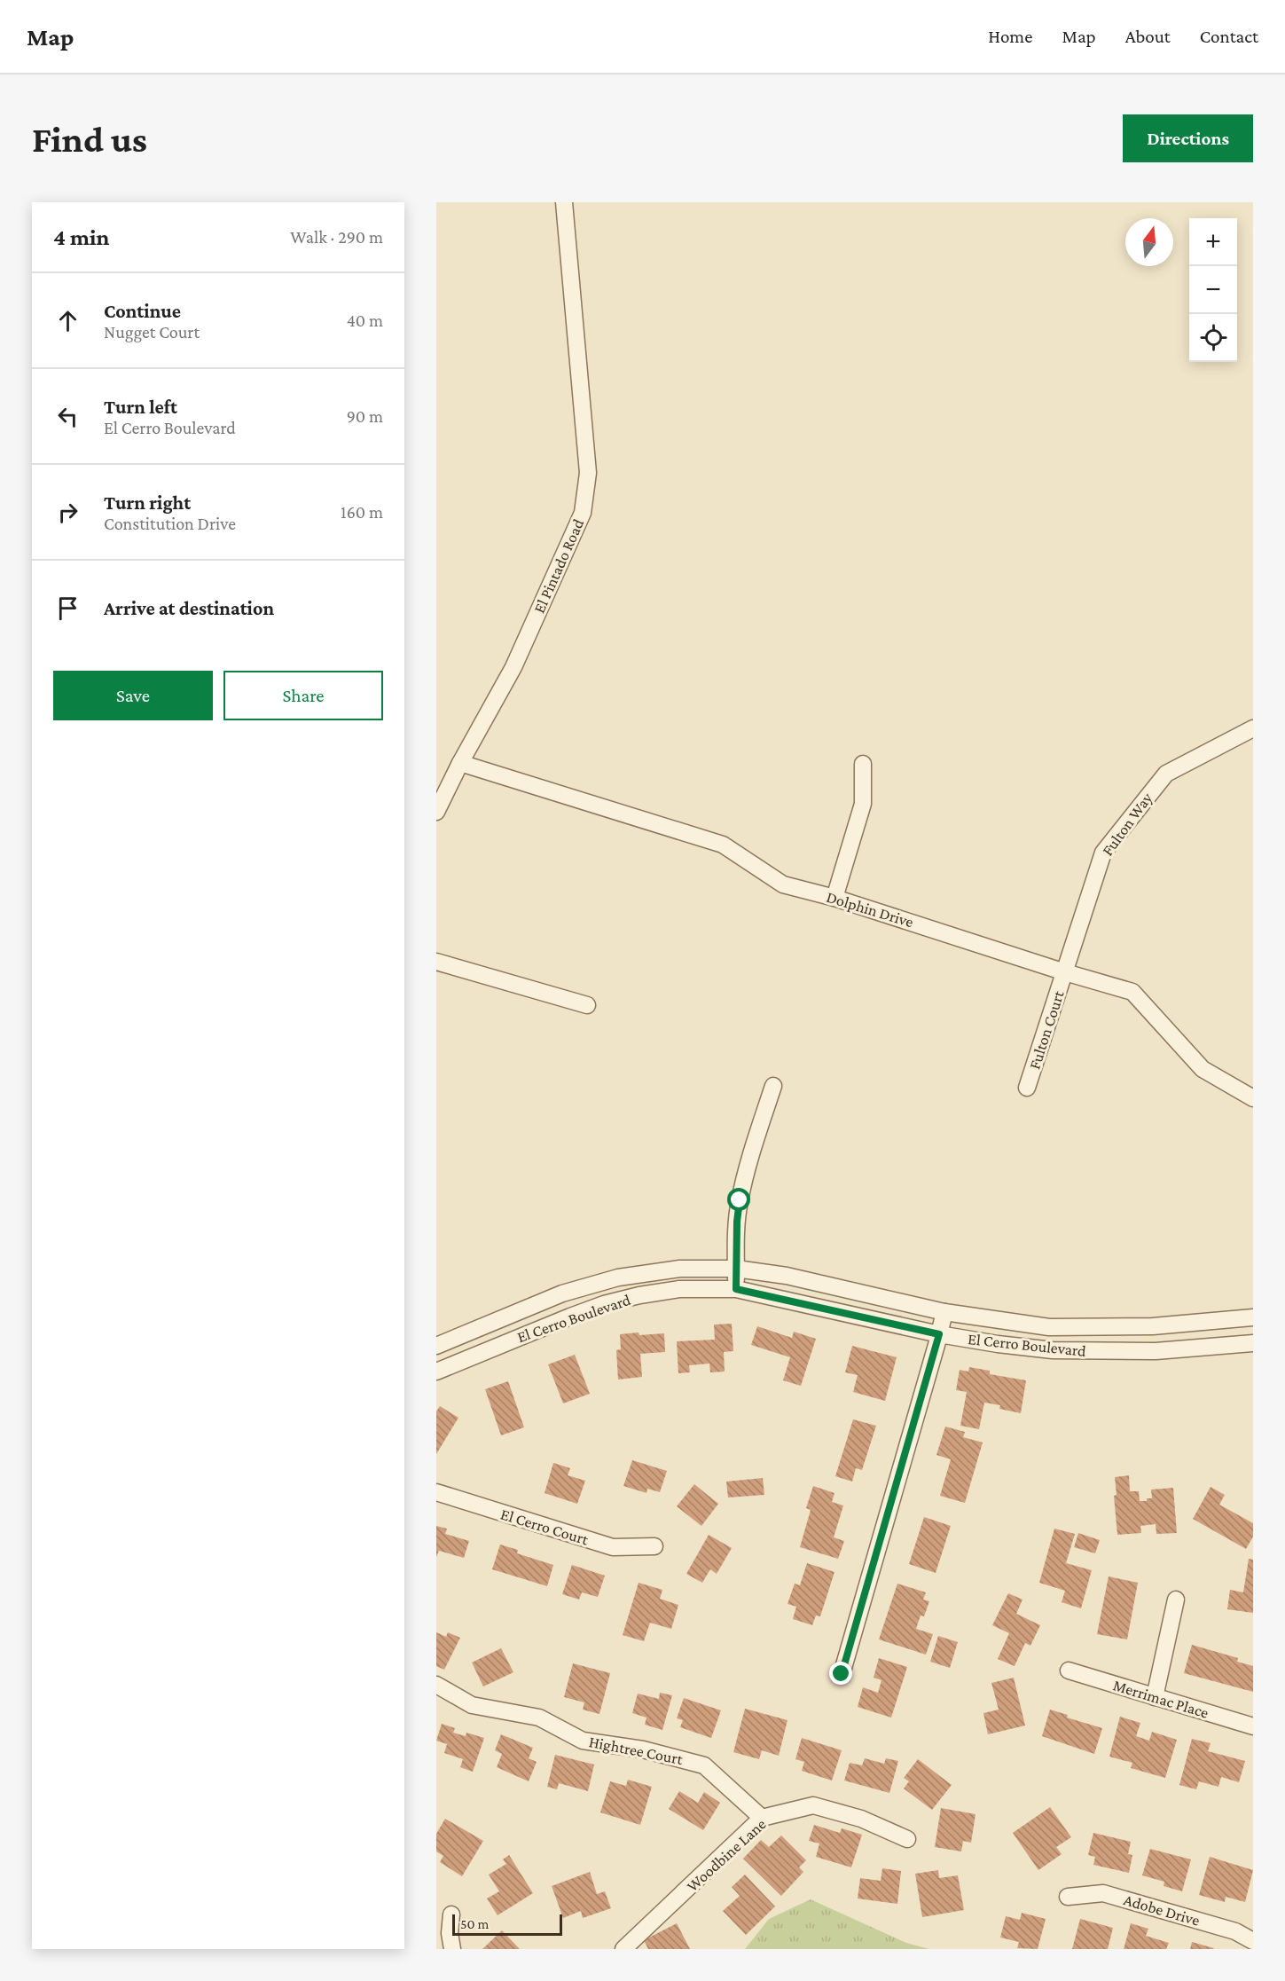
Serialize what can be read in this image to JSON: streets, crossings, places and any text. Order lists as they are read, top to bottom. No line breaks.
{"streets":{"street":["El Pintado Road","Fulton Way","Dolphin Drive","Fulton Court","El Cerro Boulevard","El Cerro Court","Merrimac Place","Hightree Court","Woodbine Lane","Adobe Drive"]},"crossings":[["El Pintado Road","Dolphin Drive"],["Fulton Way","Dolphin Drive"],["Fulton Way","Fulton Court"],["Dolphin Drive","Fulton Court"],["Hightree Court","Woodbine Lane"]],"scale_bar":"50 m","north":"top","page":{"header":"Map","nav":["Home","Map","About","Contact"],"buttons":["Directions",["Save","Share"]],"title":"Find us","heading":["4 min","Walk · 290 m"],"map_buttons":["+","−"],"list":[["Continue","Nugget Court","40 m"],["Turn left","El Cerro Boulevard","90 m"],["Turn right","Constitution Drive","160 m"],"Arrive at destination"],"scale":"50 m"}}
